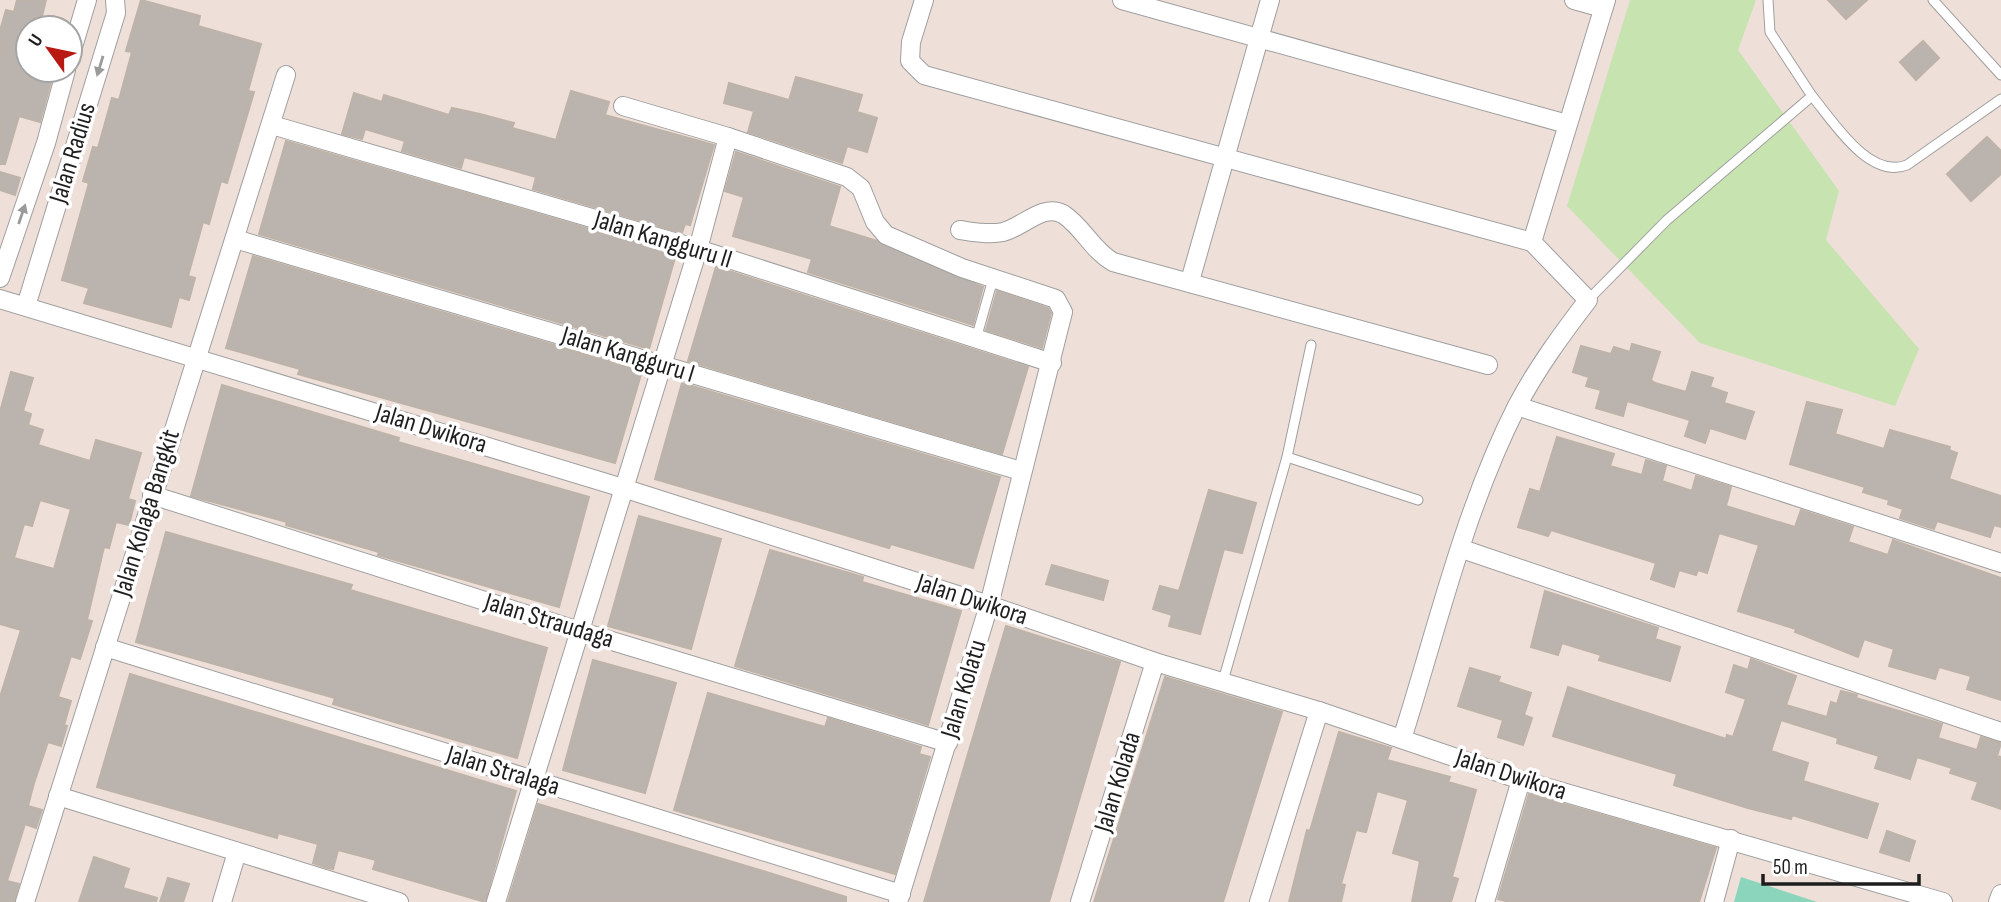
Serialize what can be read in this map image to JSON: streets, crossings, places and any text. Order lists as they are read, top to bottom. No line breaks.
{"streets":{"street":["Jalan Radius","Jalan Kangguru II","Jalan Kangguru I","Jalan Dwikora","Jalan Kolaga Bangkit","Jalan Straudaga","Jalan Kolatu","Jalan Stralaga","Jalan Kolada"]},"crossings":[["Jalan Radius","Jalan Dwikora"],["Jalan Kangguru II","Jalan Kolaga Bangkit"],["Jalan Kangguru II","Jalan Kolatu"],["Jalan Kangguru I","Jalan Kolaga Bangkit"],["Jalan Kangguru I","Jalan Kolatu"],["Jalan Dwikora","Jalan Kolaga Bangkit"],["Jalan Dwikora","Jalan Kolatu"],["Jalan Dwikora","Jalan Kolada"],["Jalan Kolaga Bangkit","Jalan Straudaga"],["Jalan Kolaga Bangkit","Jalan Stralaga"],["Jalan Straudaga","Jalan Kolatu"],["Jalan Kolatu","Jalan Stralaga"]],"scale_bar":"50 m","north":"top left"}
